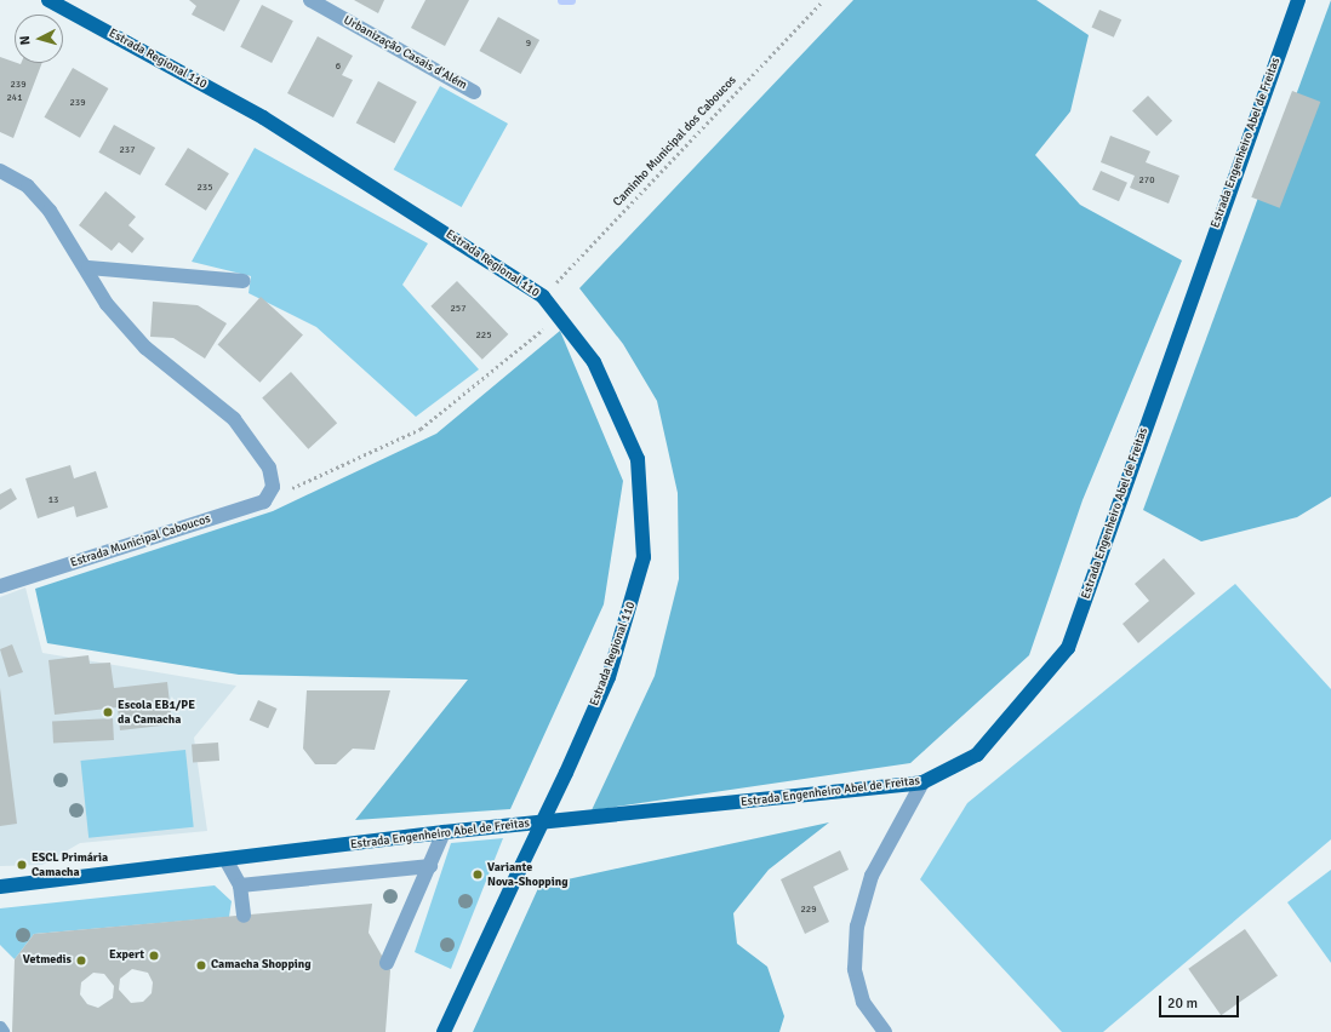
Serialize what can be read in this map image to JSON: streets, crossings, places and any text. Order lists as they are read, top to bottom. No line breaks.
{"streets":{"main road":["Estrada Regional 110","Estrada Engenheiro Abel de Freitas"],"street":["Urbanização Casais d'Além","Estrada Municipal Caboucos"],"path":["Caminho Municipal dos Caboucos"]},"crossings":[["Estrada Regional 110","Caminho Municipal dos Caboucos"]],"places":["Escola EB1/PE da Camacha","ESCL Primária Camacha","Variante Nova-Shopping","Expert","Vetmedis","Camacha Shopping"],"house_numbers":["9","6","239","241","239","237","270","235","257","225","13","229"],"scale_bar":"20 m","north":"left"}
